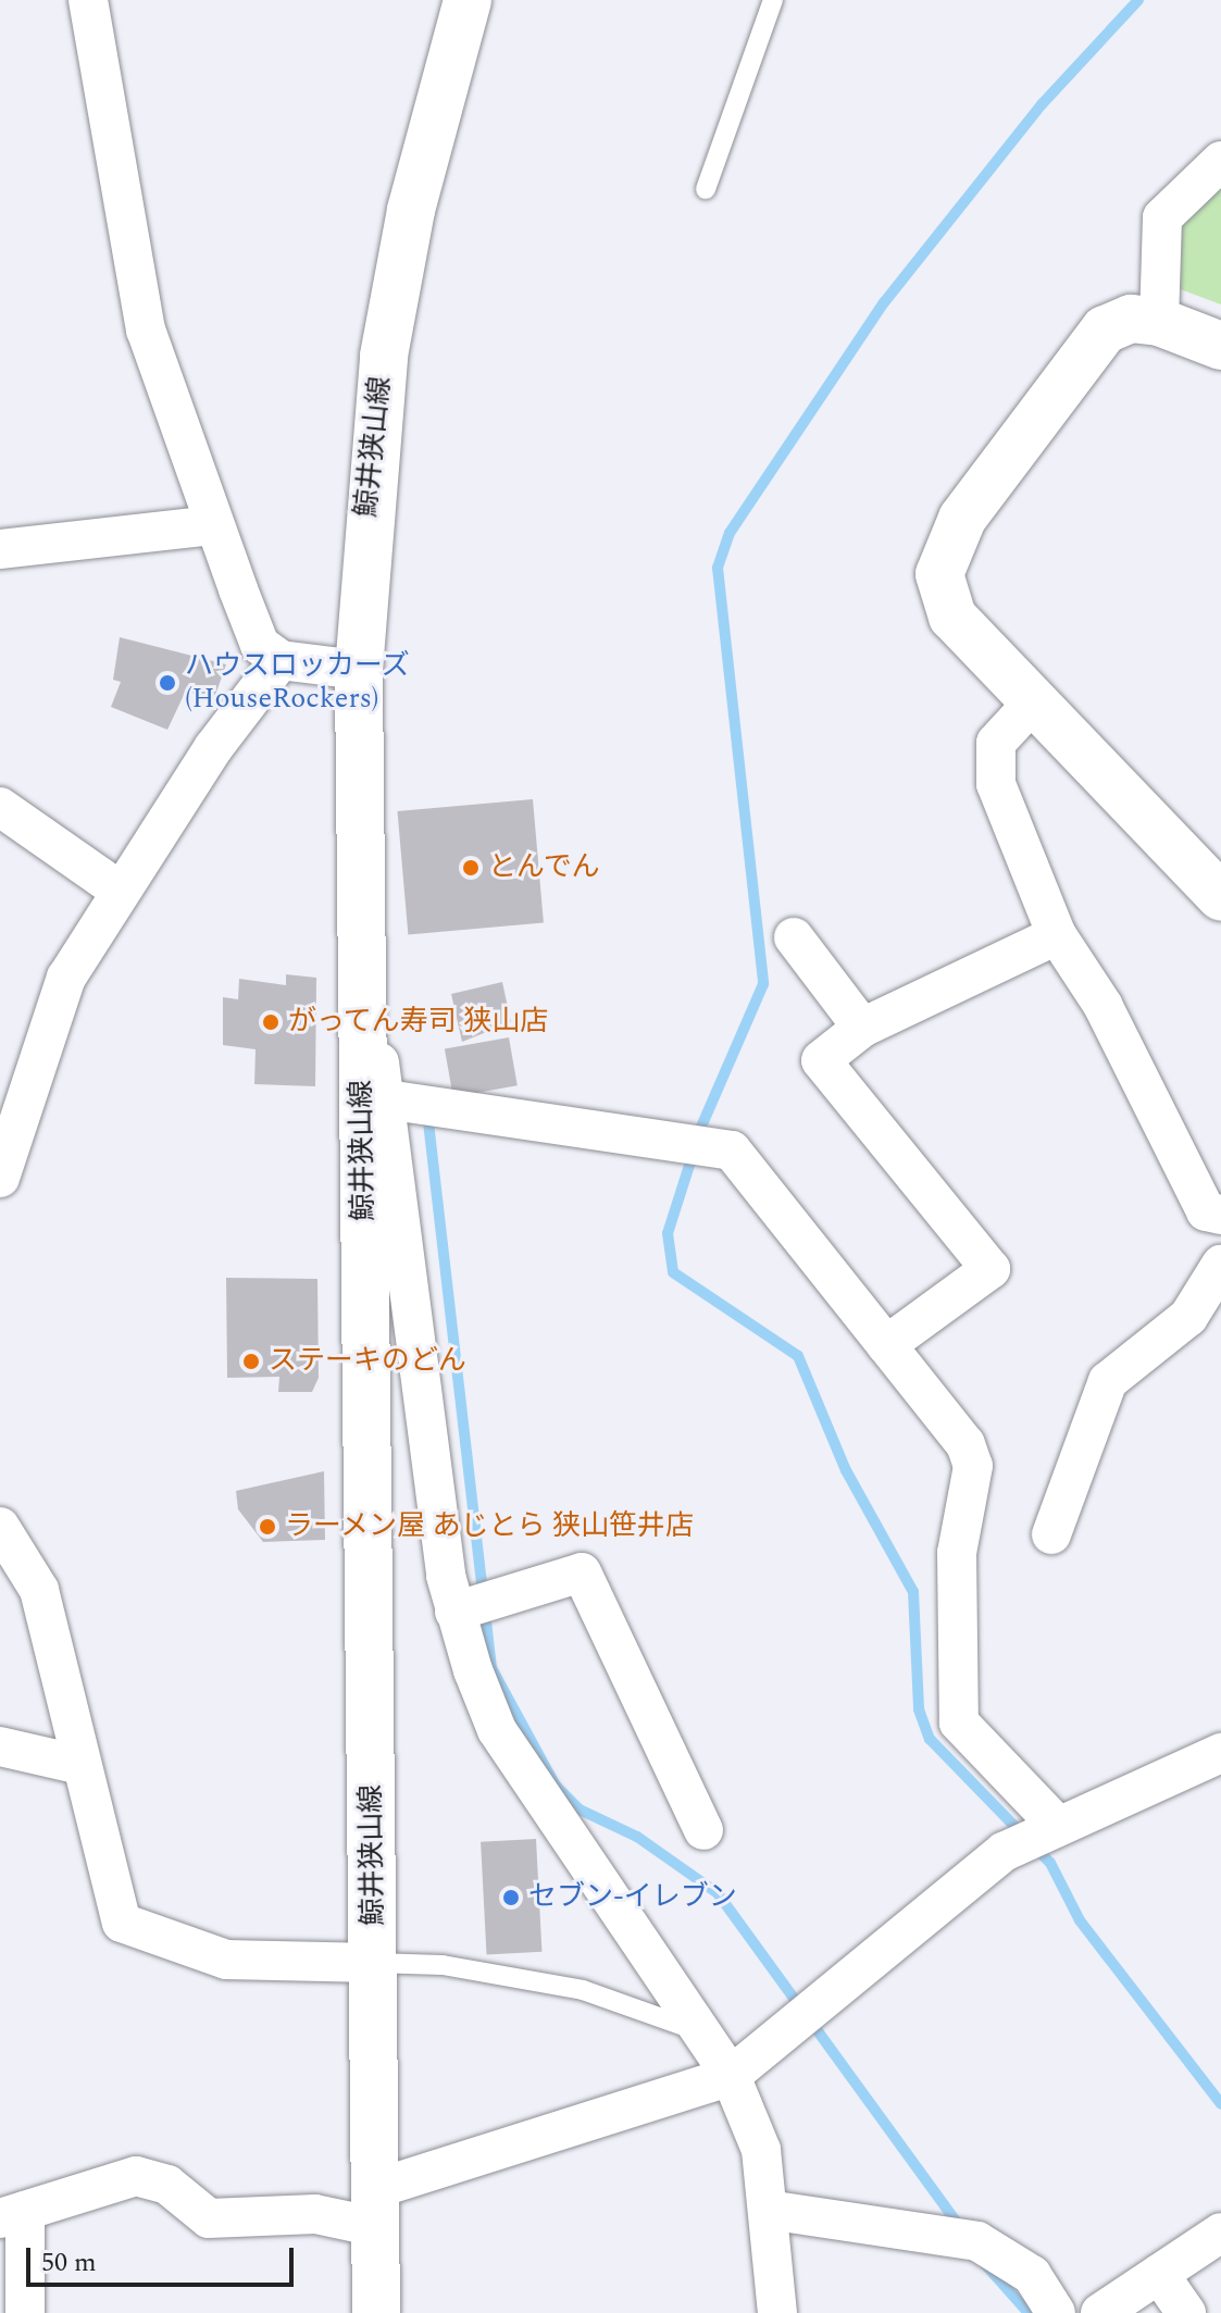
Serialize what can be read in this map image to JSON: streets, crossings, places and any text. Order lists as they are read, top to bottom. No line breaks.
{"streets":{"main road":["鯨井狭山線"]},"places":["ハウスロッカーズ (HouseRockers)","とんでん","がってん寿司 狭山店","ステーキのどん","ラーメン屋 あじとら 狭山笹井店","セブン-イレブン"],"scale_bar":"50 m"}
